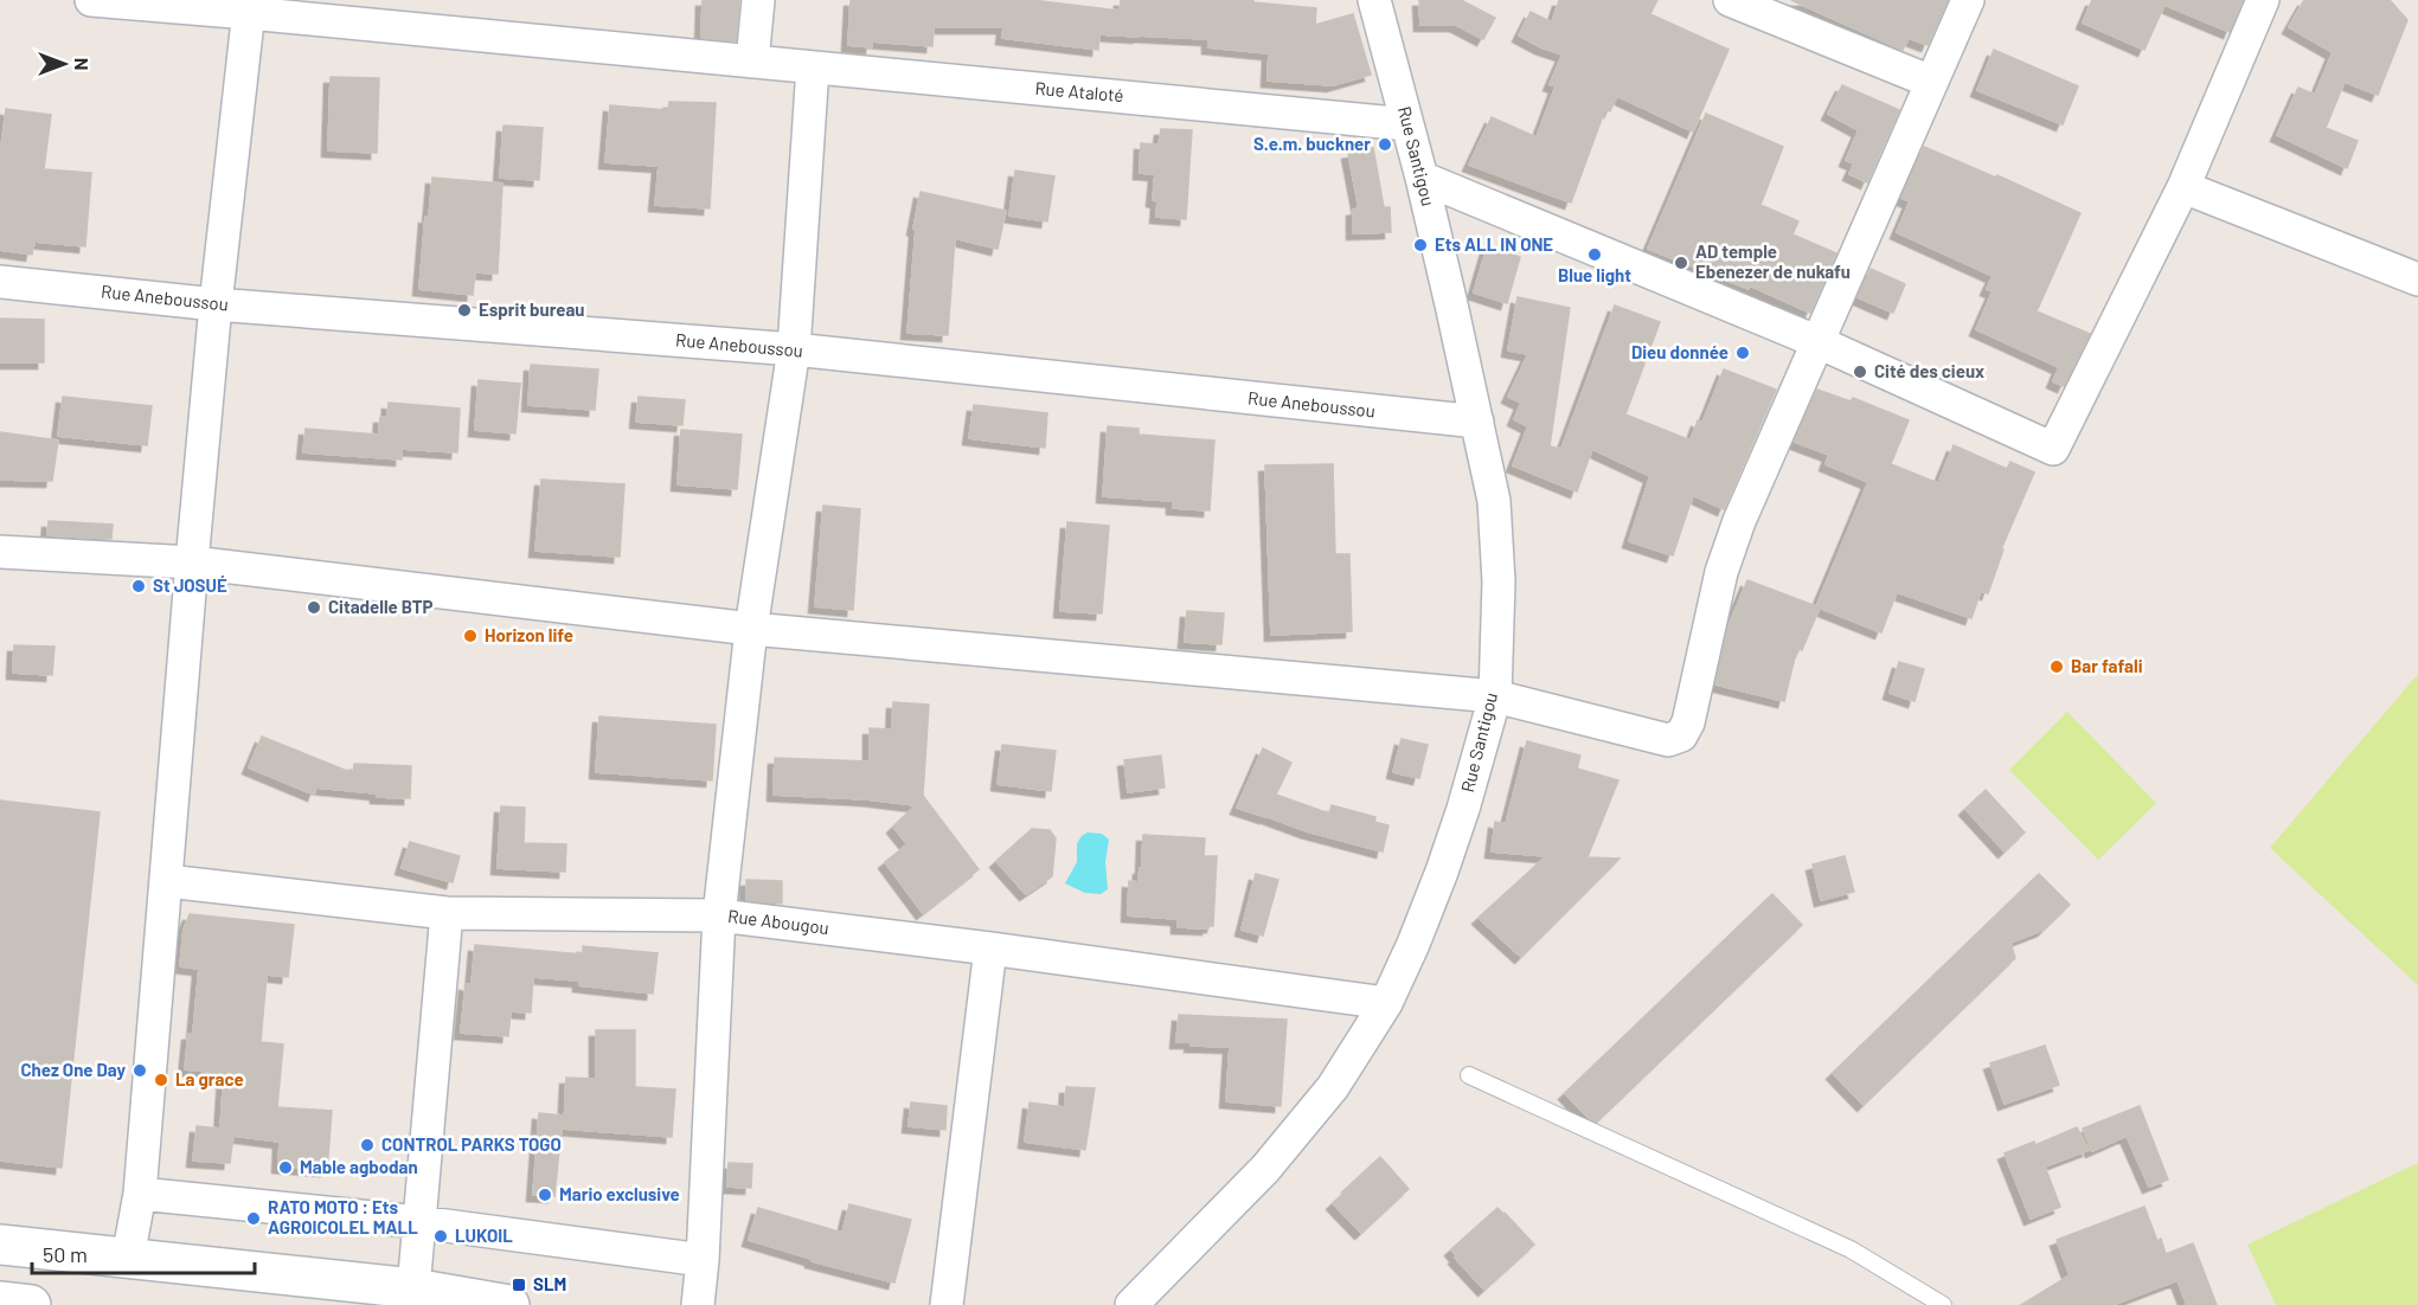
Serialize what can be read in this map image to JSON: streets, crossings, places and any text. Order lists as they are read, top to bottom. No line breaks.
{"streets":{"street":["Rue Ataloté","Rue Santigou","Rue Aneboussou","Rue Abougou"]},"crossings":[["Rue Ataloté","Rue Santigou"],["Rue Santigou","Rue Aneboussou"],["Rue Santigou","Rue Abougou"]],"places":{"other":["S.e.m. buckner","Ets ALL IN ONE","Blue light","AD temple Ebenezer de nukafu","Esprit bureau","Dieu donnée","Cité des cieux","St JOSUÉ","Citadelle BTP","Horizon life","Bar fafali","Chez One Day","La grace","CONTROL PARKS TOGO","Mable agbodan","Mario exclusive","RATO MOTO : Ets AGROICOLEL MALL","LUKOIL"],"transit":["SLM"]},"scale_bar":"50 m","north":"right"}
